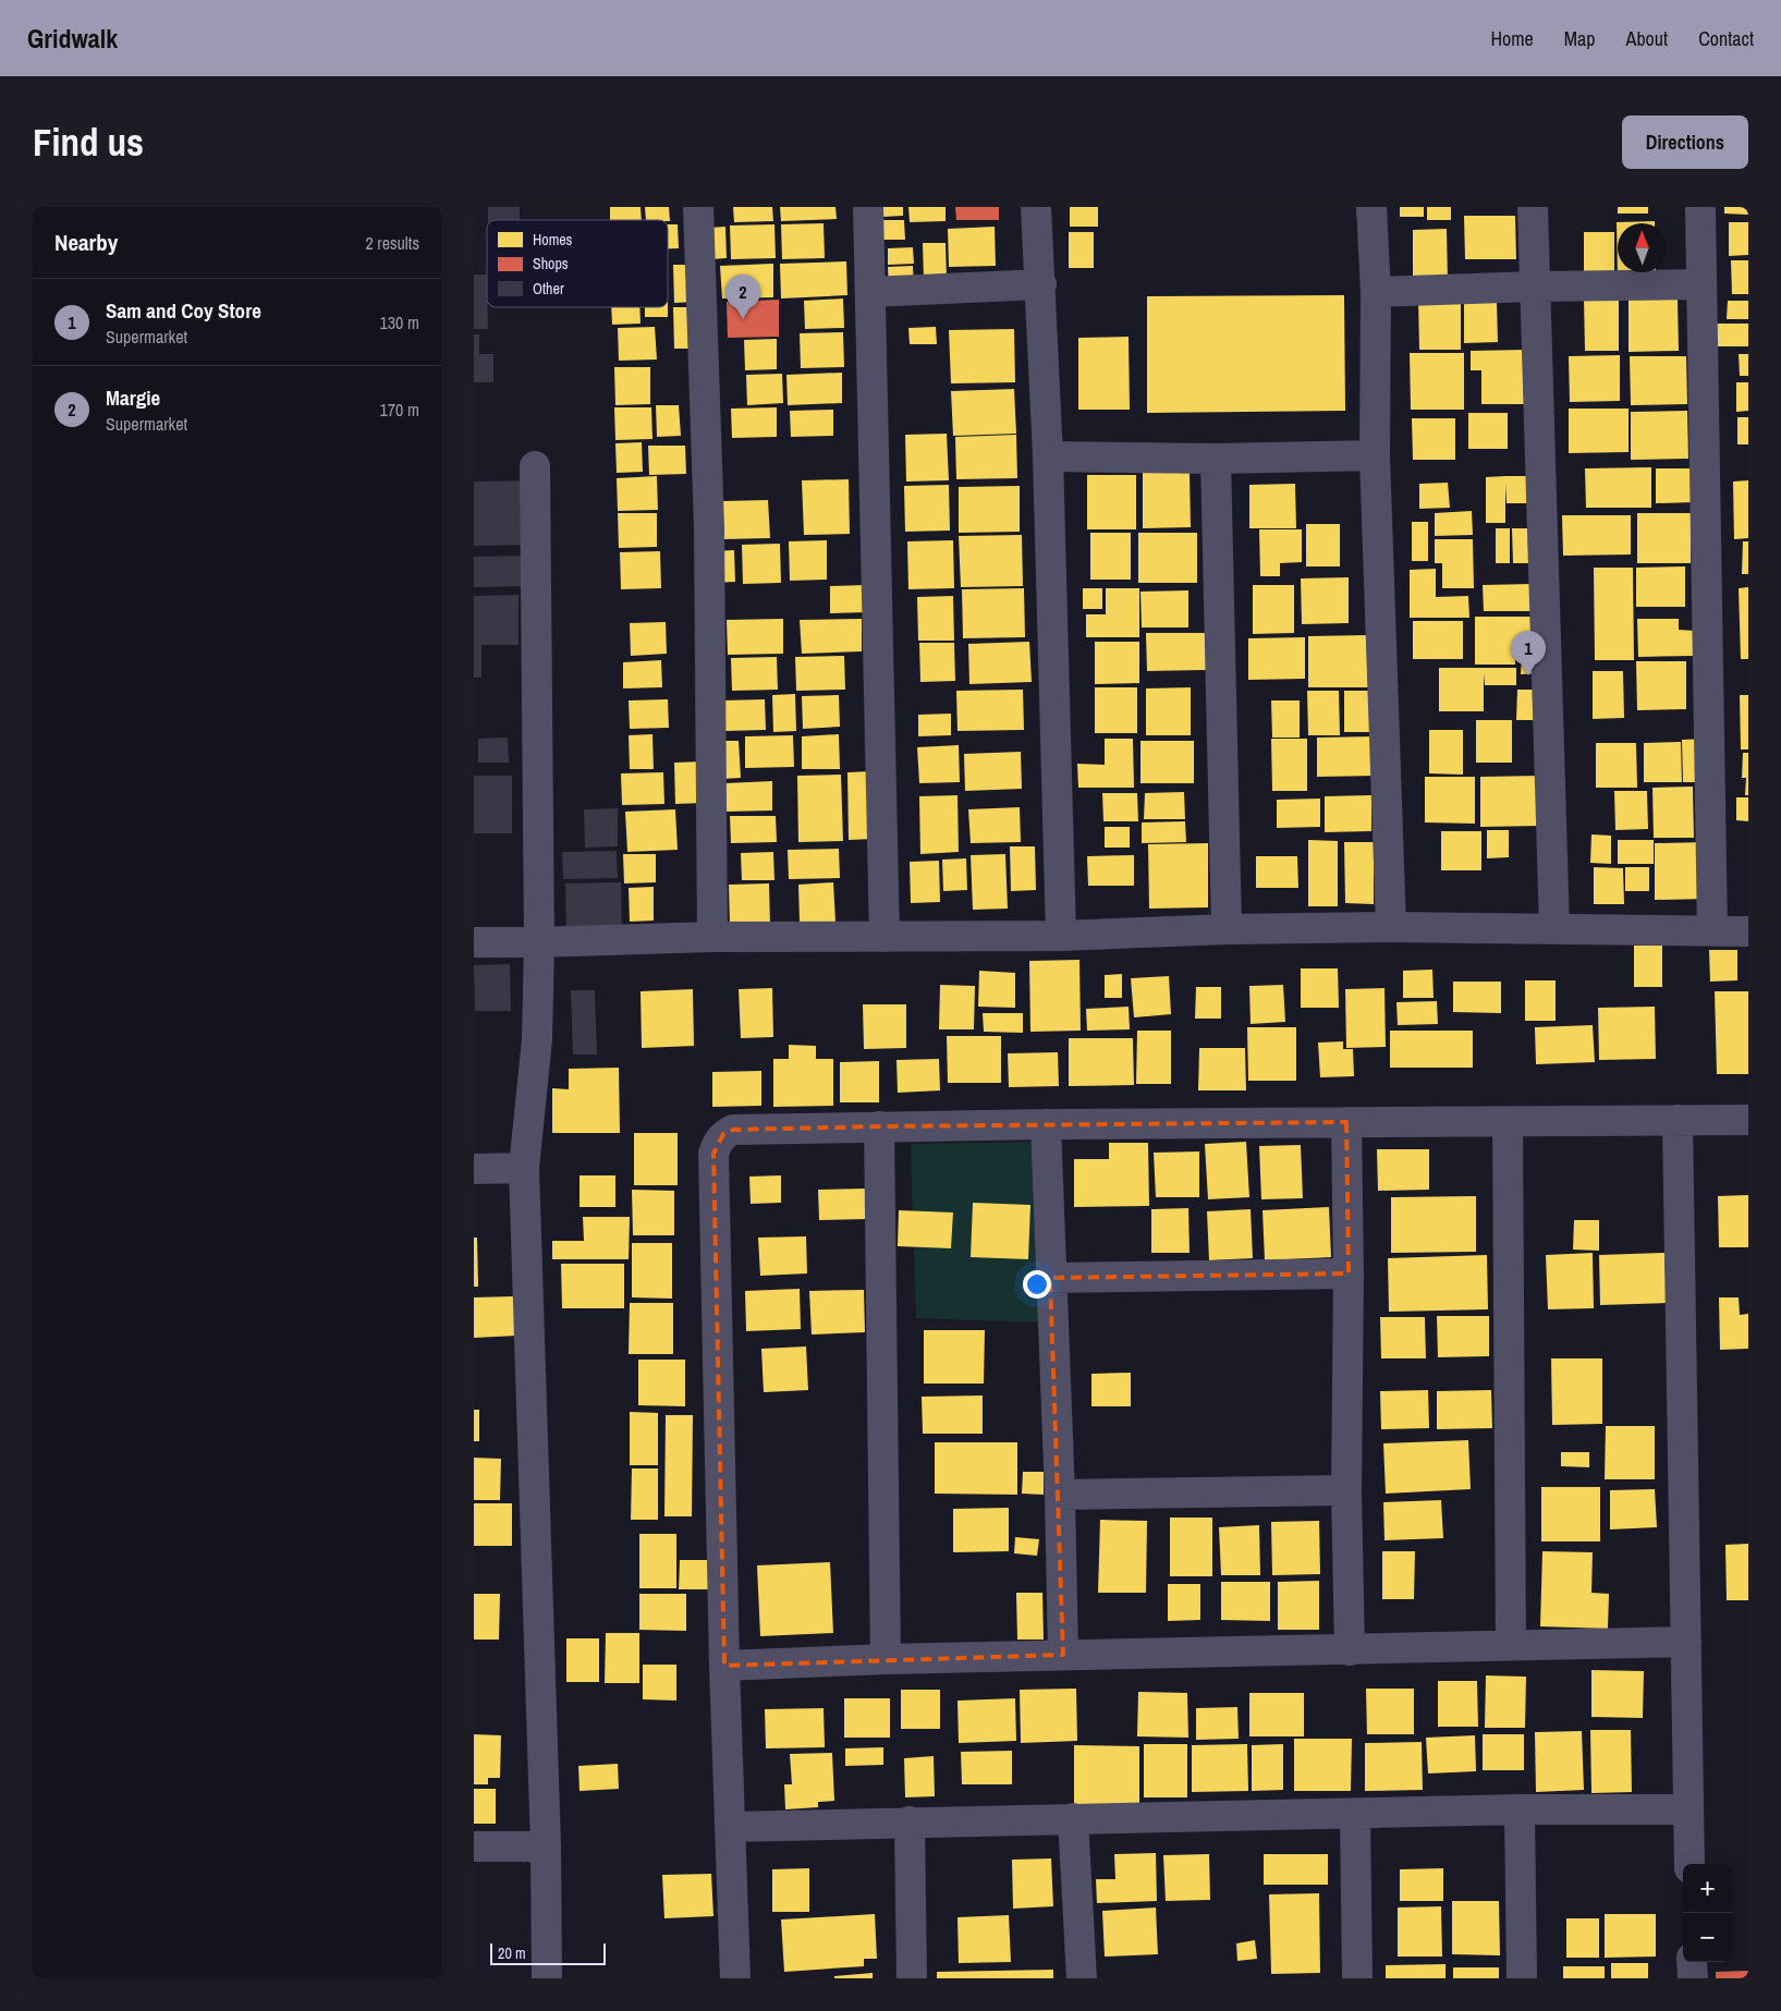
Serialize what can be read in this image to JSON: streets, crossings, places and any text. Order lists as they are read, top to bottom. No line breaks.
{"legend":["Homes","Shops","Other"],"scale_bar":"20 m","north":"top","page":{"header":"Gridwalk","nav":["Home","Map","About","Contact"],"buttons":"Directions","title":"Find us","heading":["Nearby","2 results"],"pins":["2","1"],"list":[{"mark":"1","name":"Sam and Coy Store","note":"Supermarket","value":"130 m"},{"mark":"2","name":"Margie","note":"Supermarket","value":"170 m"}],"map_buttons":["+","−"],"scale":"20 m"}}
